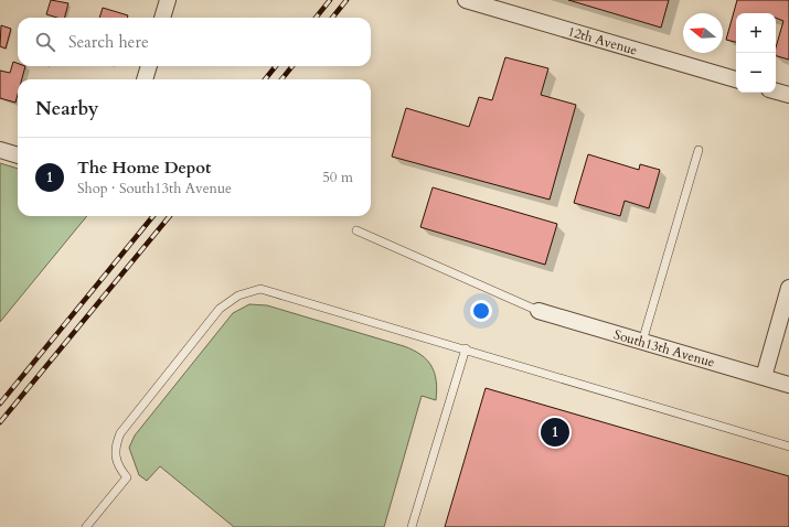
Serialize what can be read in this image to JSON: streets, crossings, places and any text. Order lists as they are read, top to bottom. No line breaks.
{"streets":{"street":["12th Avenue","South13th Avenue"]},"north":"left","page":{"map_buttons":["+","−"],"search":"Search here","heading":"Nearby","list":[{"mark":"1","name":"The Home Depot","note":"Shop · South13th Avenue","value":"50 m"}],"pins":"1"}}
